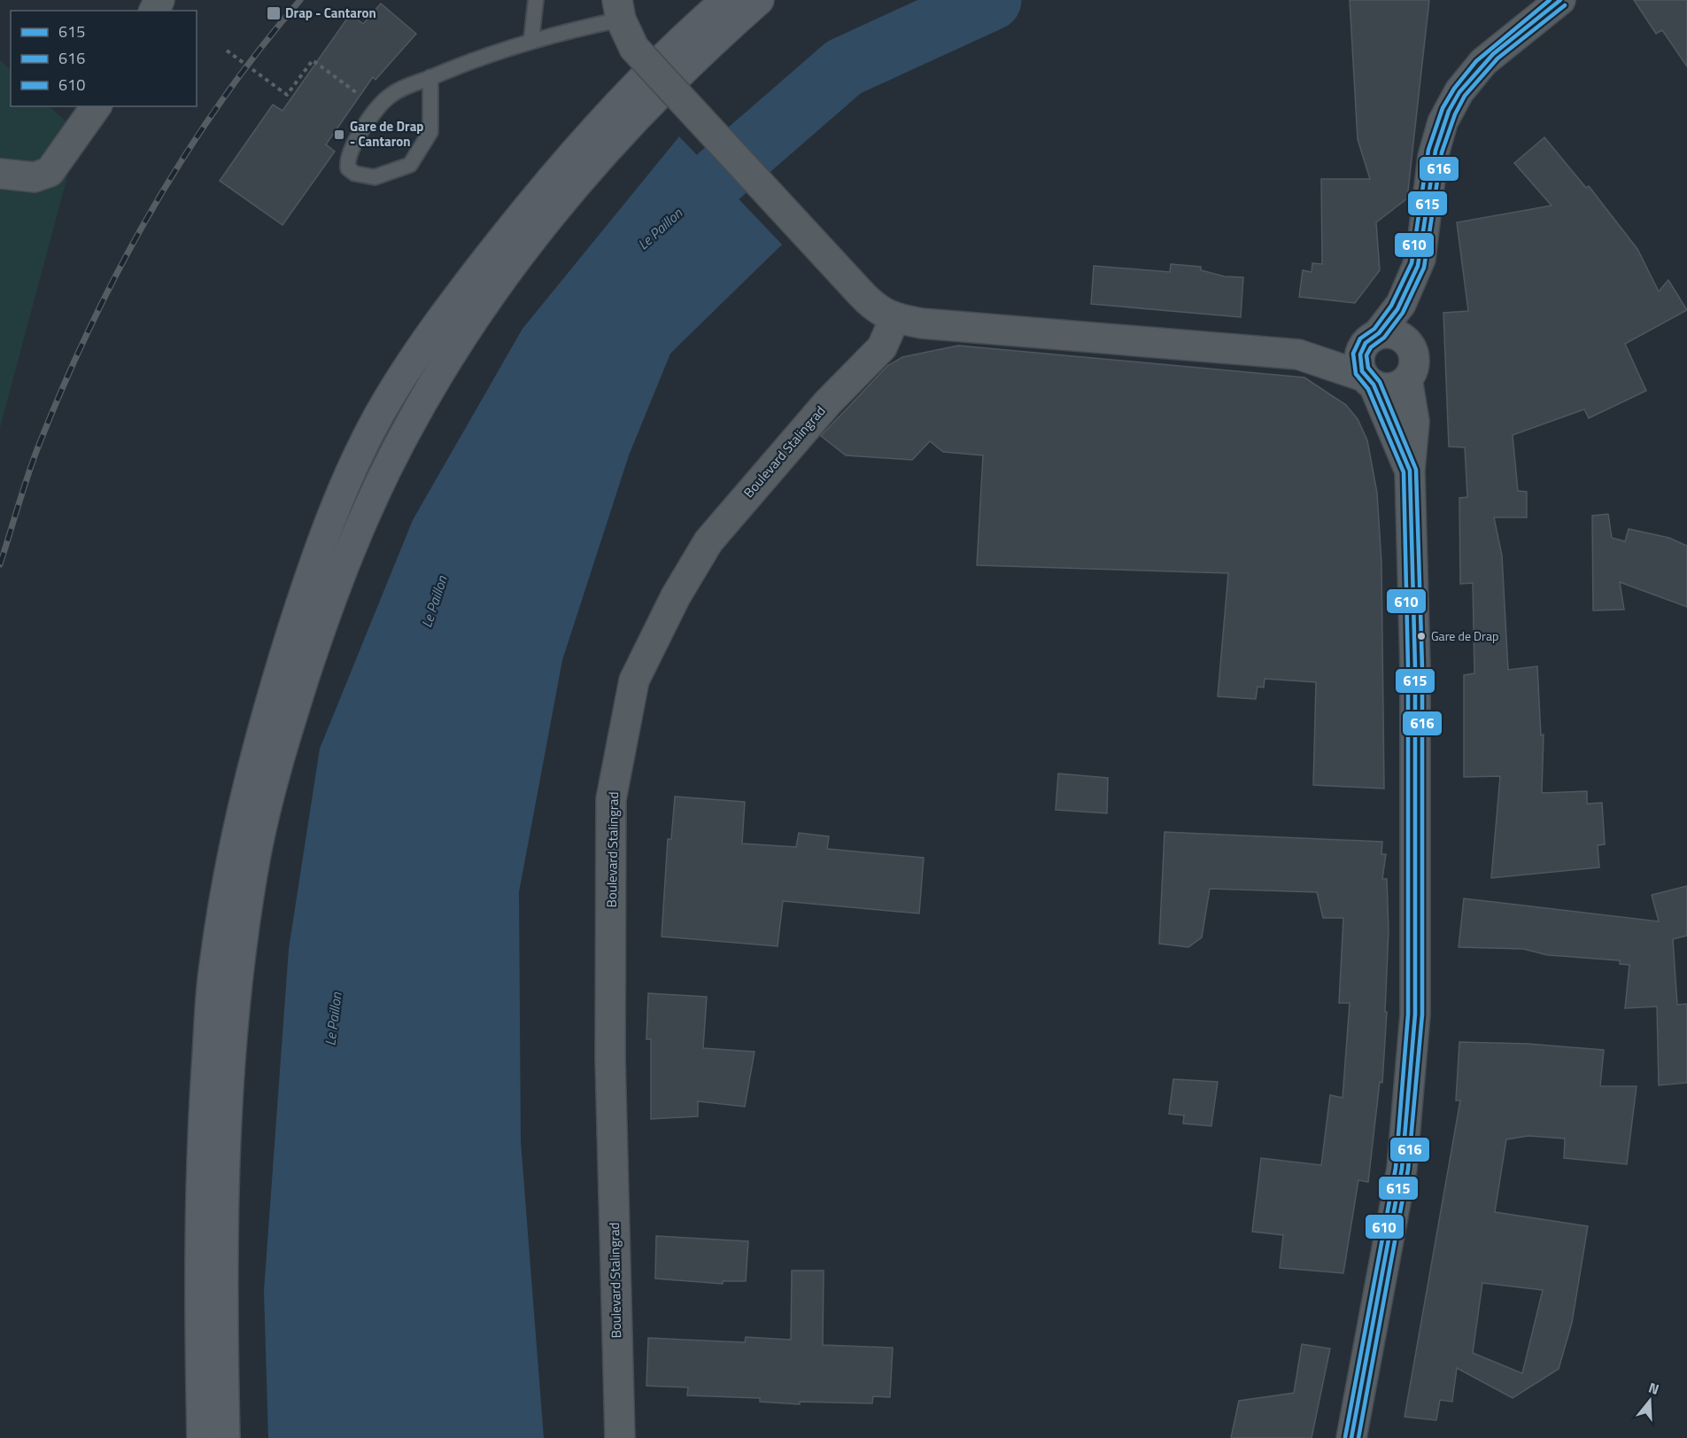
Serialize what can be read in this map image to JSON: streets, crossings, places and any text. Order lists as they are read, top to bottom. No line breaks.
{"streets":{"street":["Boulevard Stalingrad"]},"water":["Le Paillon"],"places":{"transit":["Drap - Cantaron","Gare de Drap - Cantaron"],"other":["Gare de Drap"]},"lines":["transit line 615","transit line 610","transit line 616"],"legend":["615","616","610"],"north":"top"}
